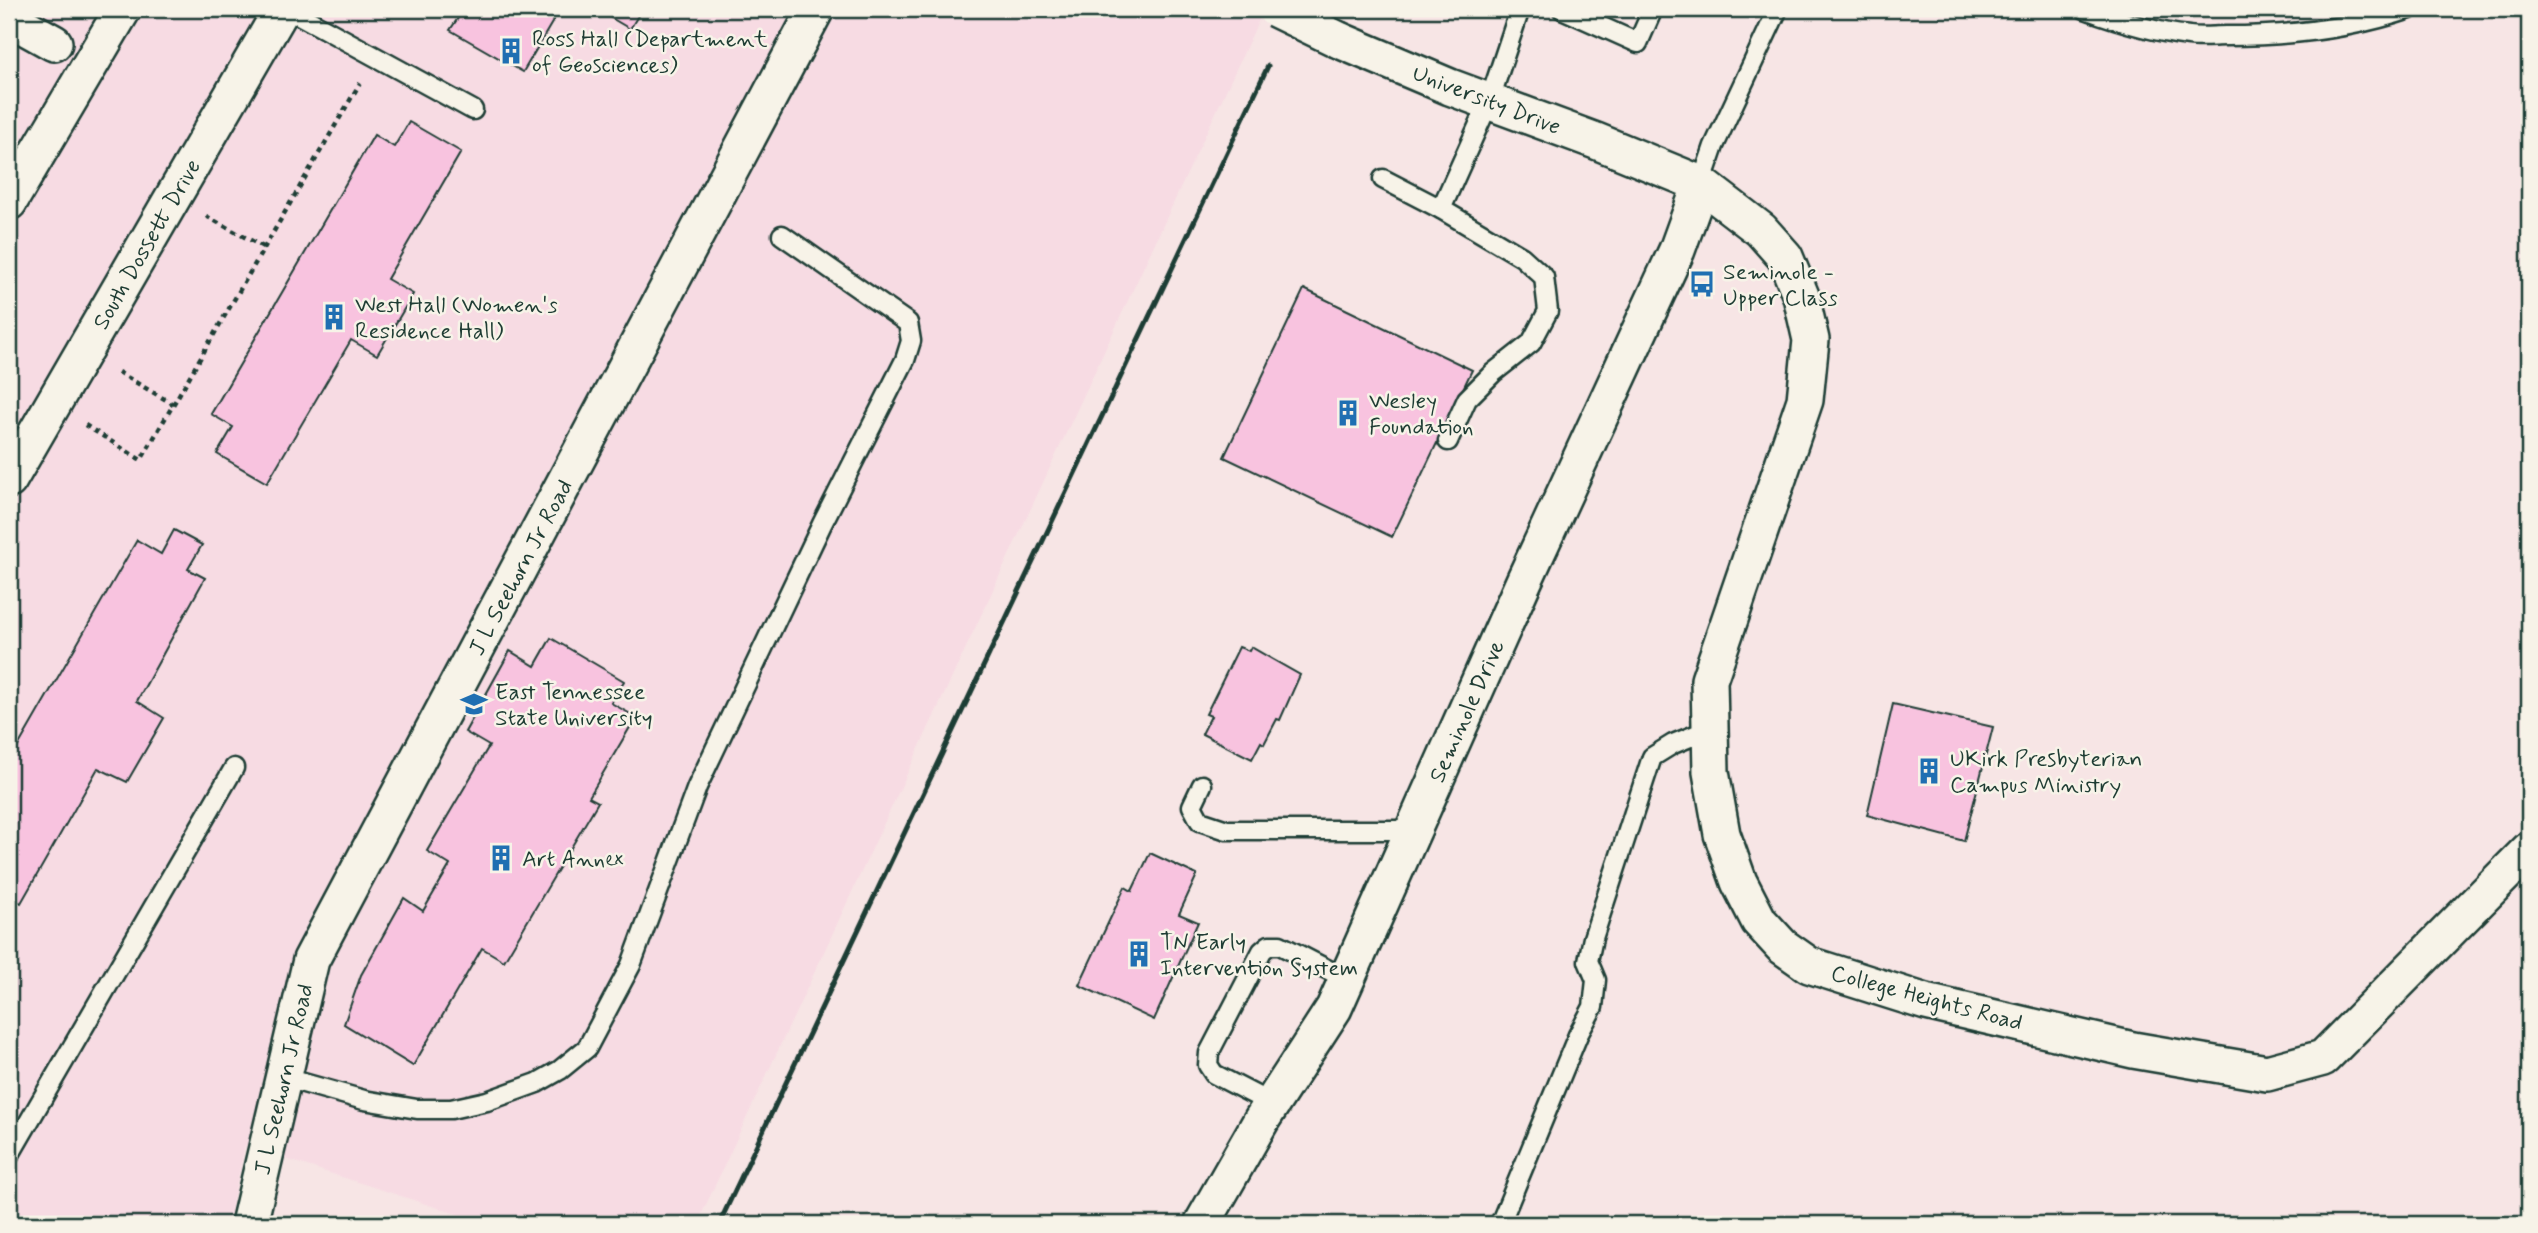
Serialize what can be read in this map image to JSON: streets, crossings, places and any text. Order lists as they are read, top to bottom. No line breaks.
{"streets":{"street":["University Drive","South Dossett Drive","J L Seehorn Jr Road","Seminole Drive","College Heights Road"]},"crossings":[["University Drive","Seminole Drive"],["University Drive","College Heights Road"],["Seminole Drive","College Heights Road"]],"places":{"building":["Ross Hall (Department of Geosciences)","West Hall (Women's Residence Hall)","Wesley Foundation","UKirk Presbyterian Campus Ministry","Art Annex","TN Early Intervention System"],"bus stop":["Seminole - Upper Class"],"school or university":["East Tennessee State University"]}}
